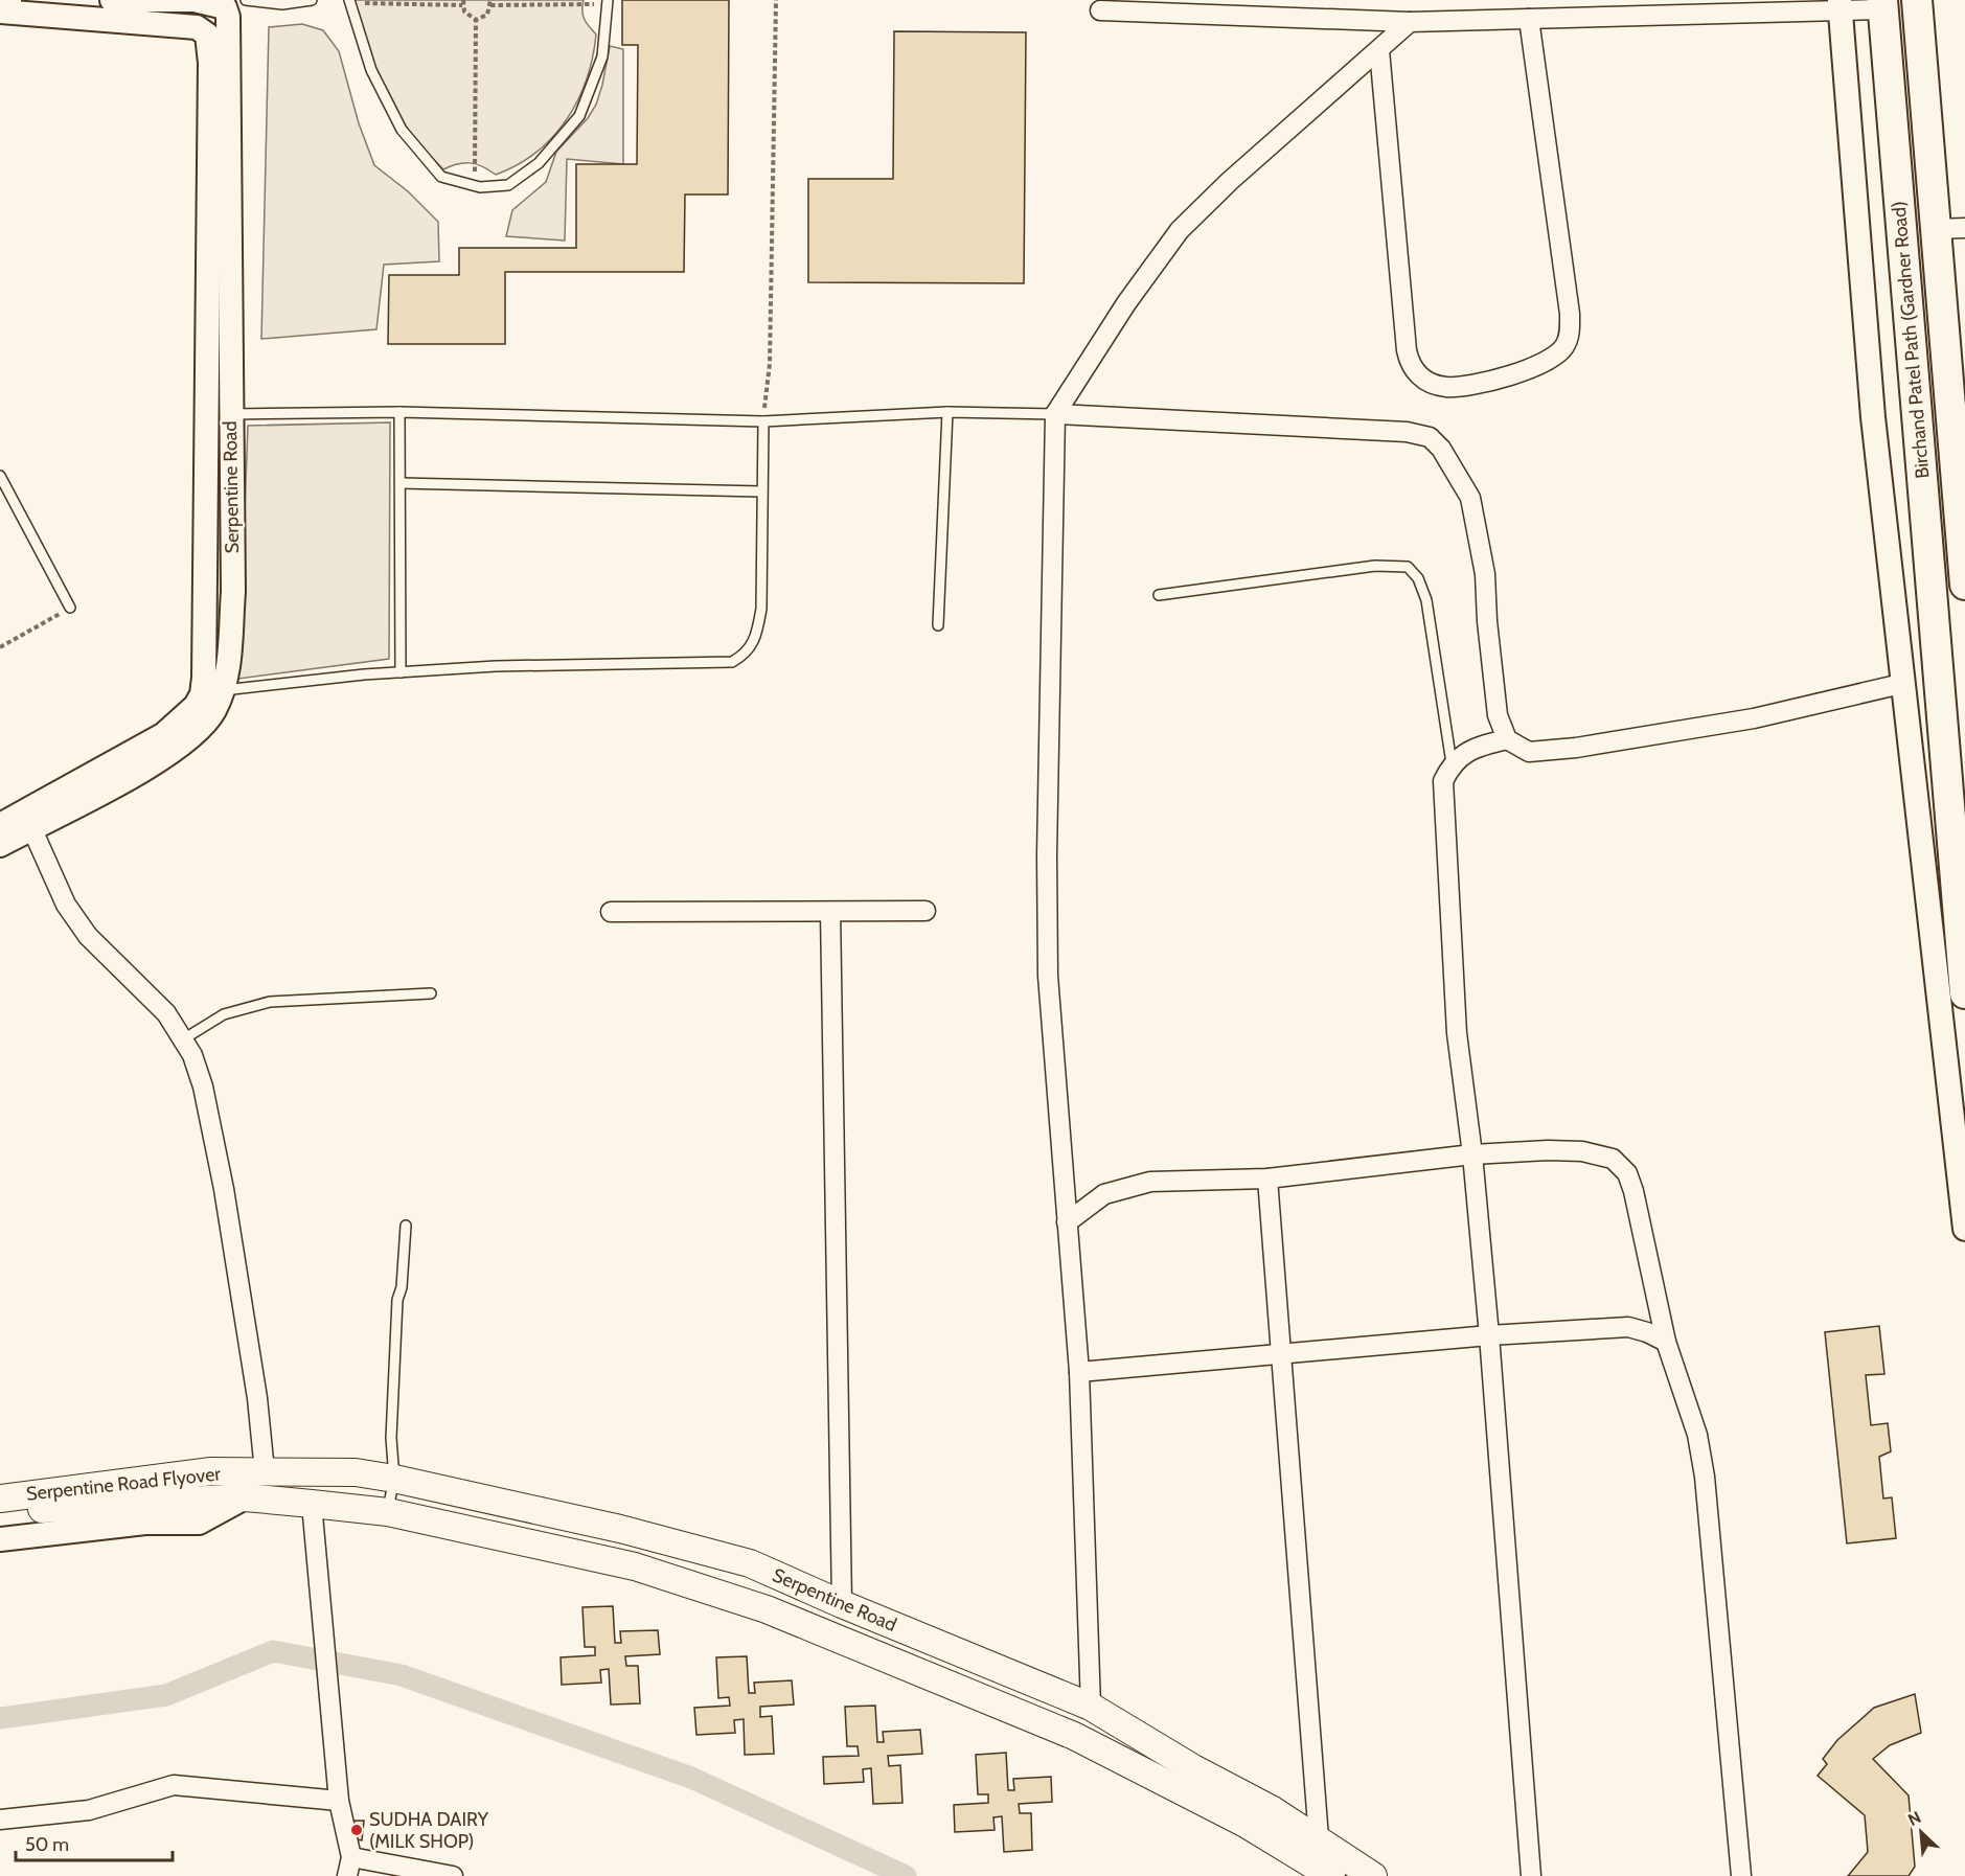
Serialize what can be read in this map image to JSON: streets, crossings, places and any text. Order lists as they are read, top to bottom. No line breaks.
{"streets":{"main road":["Birchand Patel Path (Gardner Road)","Serpentine Road","Serpentine Road Flyover"]},"crossings":[["Serpentine Road","Serpentine Road Flyover"]],"places":["SUDHA DAIRY (MILK SHOP)"],"scale_bar":"50 m","north":"top left"}
